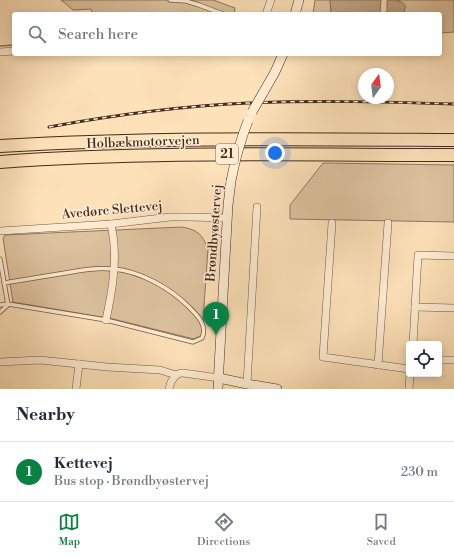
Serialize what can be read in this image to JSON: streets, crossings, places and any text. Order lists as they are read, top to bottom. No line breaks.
{"streets":{"highway":["Holbækmotorvejen","21"],"street":["Avedøre Slettevej","Brøndbyøstervej"]},"crossings":[["Avedøre Slettevej","Brøndbyøstervej"]],"north":"top","page":{"search":"Search here","pins":"1","heading":"Nearby","list":[{"mark":"1","name":"Kettevej","note":"Bus stop · Brøndbyøstervej","value":"230 m"}],"nav":["Map","Directions","Saved"]}}
